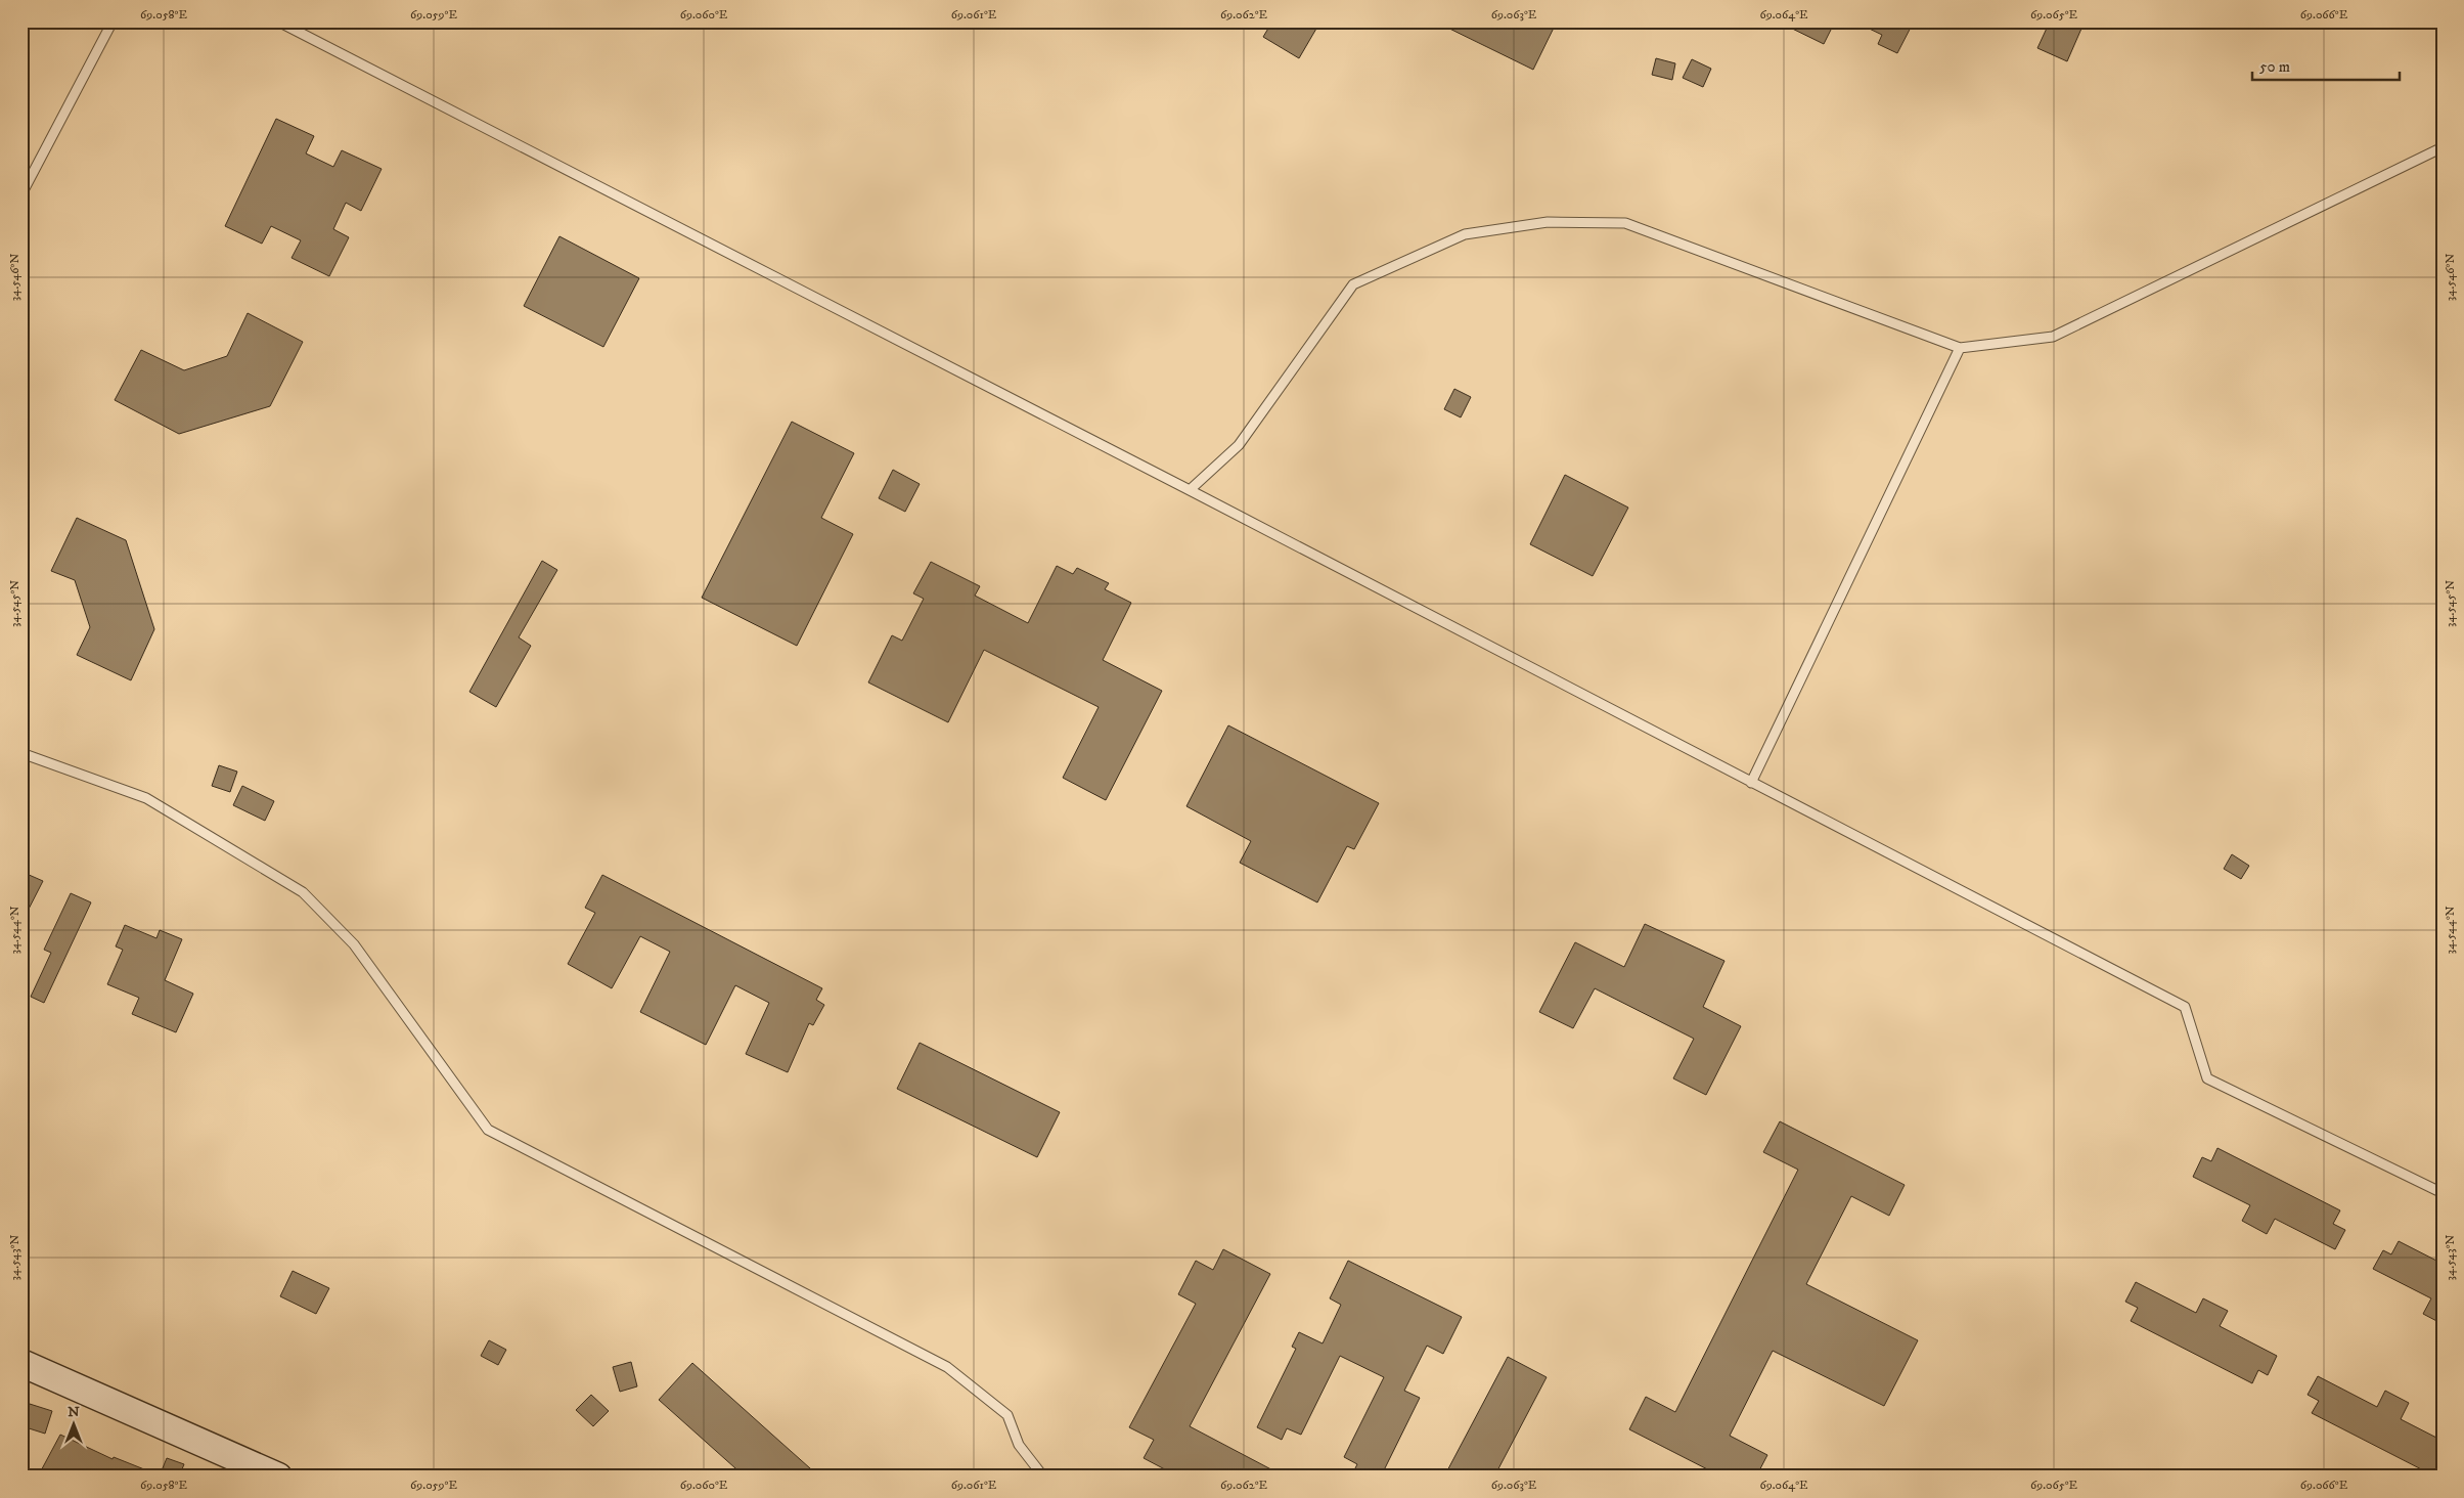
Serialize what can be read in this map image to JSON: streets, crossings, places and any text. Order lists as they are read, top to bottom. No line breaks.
{"scale_bar":"50 m","north":"top","coordinates":["69.058°E","69.059°E","69.060°E","69.061°E","69.062°E","69.063°E","69.064°E","69.065°E","69.066°E","34.546°N","34.545°N","34.544°N","34.543°N"]}
